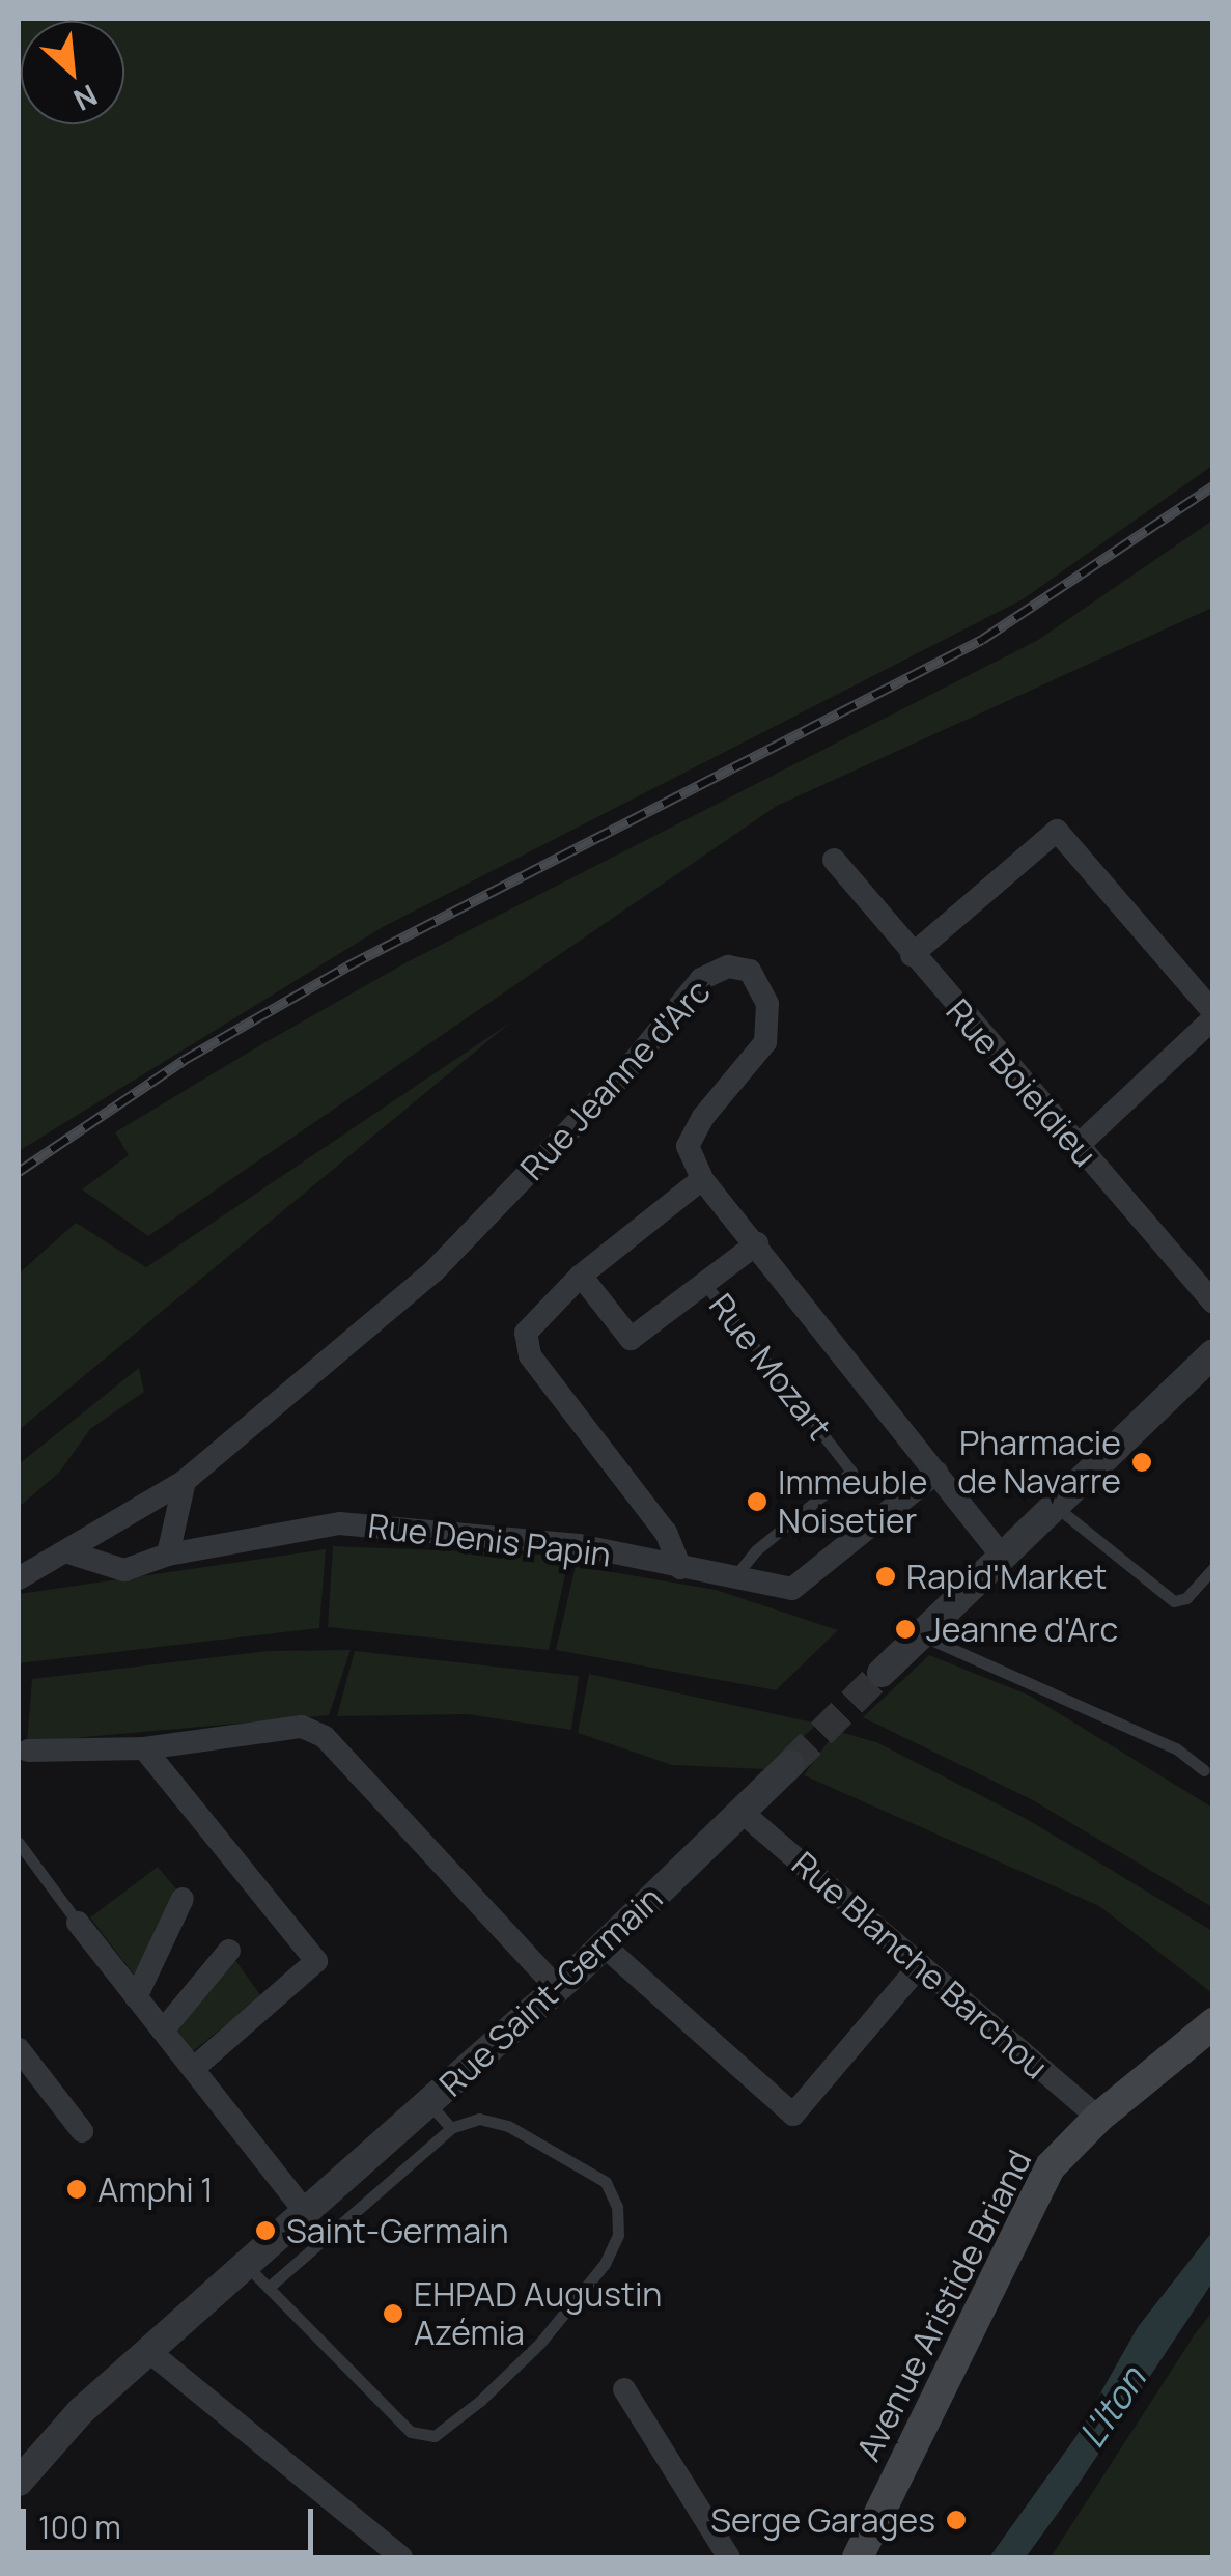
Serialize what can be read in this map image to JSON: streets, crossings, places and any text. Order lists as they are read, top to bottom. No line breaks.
{"streets":{"main road":["Avenue Aristide Briand"],"street":["Rue Jeanne d'Arc","Rue Boieldieu","Rue Denis Papin","Rue Blanche Barchou","Rue Saint-Germain"],"lane":["Rue Mozart"]},"crossings":[["Rue Jeanne d'Arc","Rue Denis Papin"],["Rue Mozart","Rue Denis Papin"],["Rue Blanche Barchou","Rue Saint-Germain"],["Rue Blanche Barchou","Avenue Aristide Briand"]],"water":["L'Iton"],"places":["Pharmacie de Navarre","Immeuble Noisetier","Rapid'Market","Jeanne d'Arc","Amphi 1","Saint-Germain","EHPAD Augustin Azémia","Serge Garages"],"scale_bar":"100 m","north":"bottom right"}
